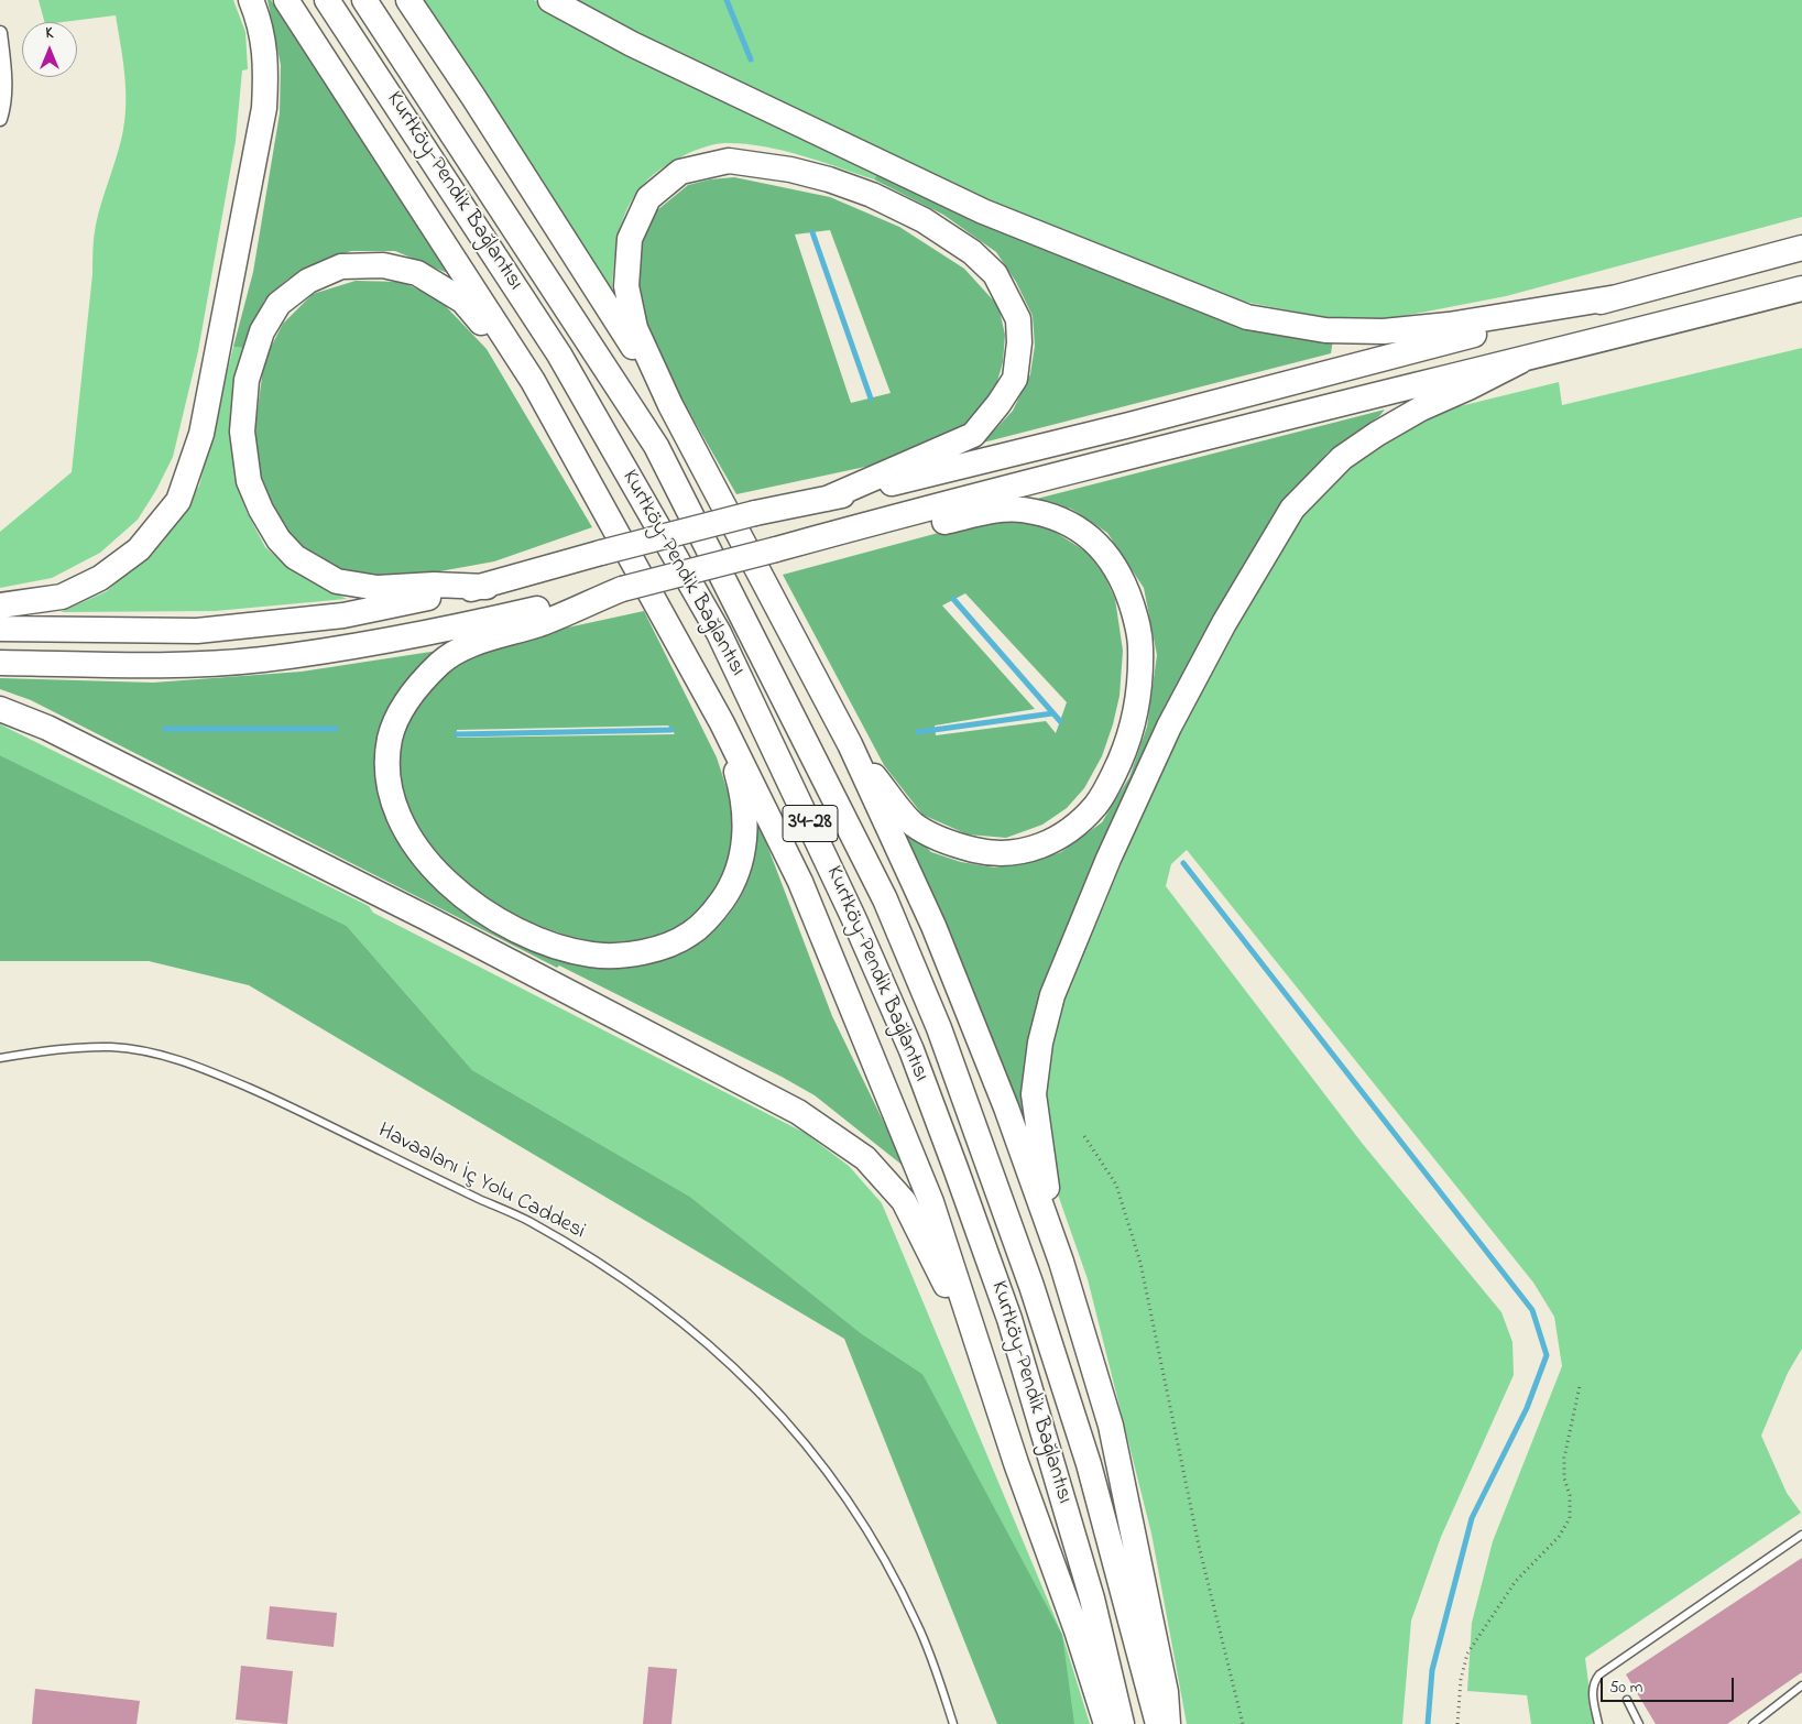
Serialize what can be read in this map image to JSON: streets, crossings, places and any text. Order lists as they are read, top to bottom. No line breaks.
{"streets":{"highway":["Kurtköy-Pendik Bağlantısı","34-28"],"lane":["Havaalanı İç Yolu Caddesi"]},"scale_bar":"50 m","north":"top"}
